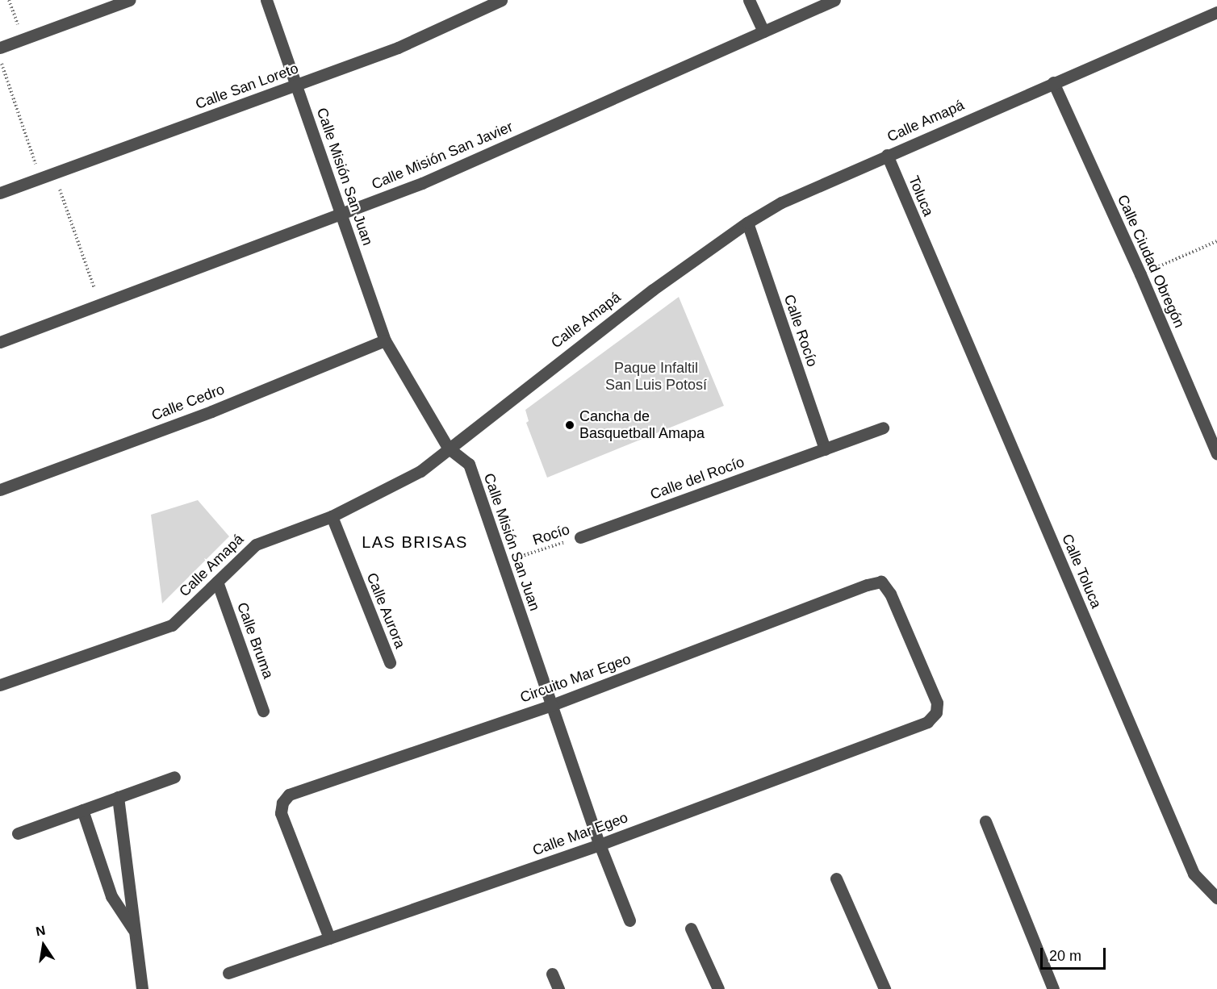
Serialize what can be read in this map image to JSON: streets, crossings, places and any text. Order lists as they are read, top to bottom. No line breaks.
{"streets":{"street":["Calle San Loreto","Calle Amapá","Calle Misión San Javier","Calle Misión San Juan","Toluca","Calle Ciudad Obregón","Calle Rocío","Calle Cedro","Calle del Rocío","Calle Toluca","Calle Aurora","Calle Bruma","Circuito Mar Egeo","Calle Mar Egeo"],"path":["Rocío"]},"crossings":[["Calle San Loreto","Calle Misión San Juan"],["Calle Amapá","Calle Misión San Juan"],["Calle Amapá","Toluca"],["Calle Amapá","Calle Ciudad Obregón"],["Calle Amapá","Calle Rocío"],["Calle Amapá","Calle Aurora"],["Calle Amapá","Calle Bruma"],["Calle Misión San Javier","Calle Misión San Juan"],["Calle Misión San Juan","Calle Cedro"],["Calle Misión San Juan","Rocío"],["Calle Misión San Juan","Circuito Mar Egeo"],["Calle Misión San Juan","Calle Mar Egeo"],["Toluca","Calle Toluca"],["Calle Rocío","Calle del Rocío"],["Calle del Rocío","Rocío"],["Circuito Mar Egeo","Calle Mar Egeo"]],"districts":["LAS BRISAS"],"parks":["Paque Infaltil San Luis Potosí"],"places":["Cancha de Basquetball Amapa"],"scale_bar":"20 m","north":"top"}
